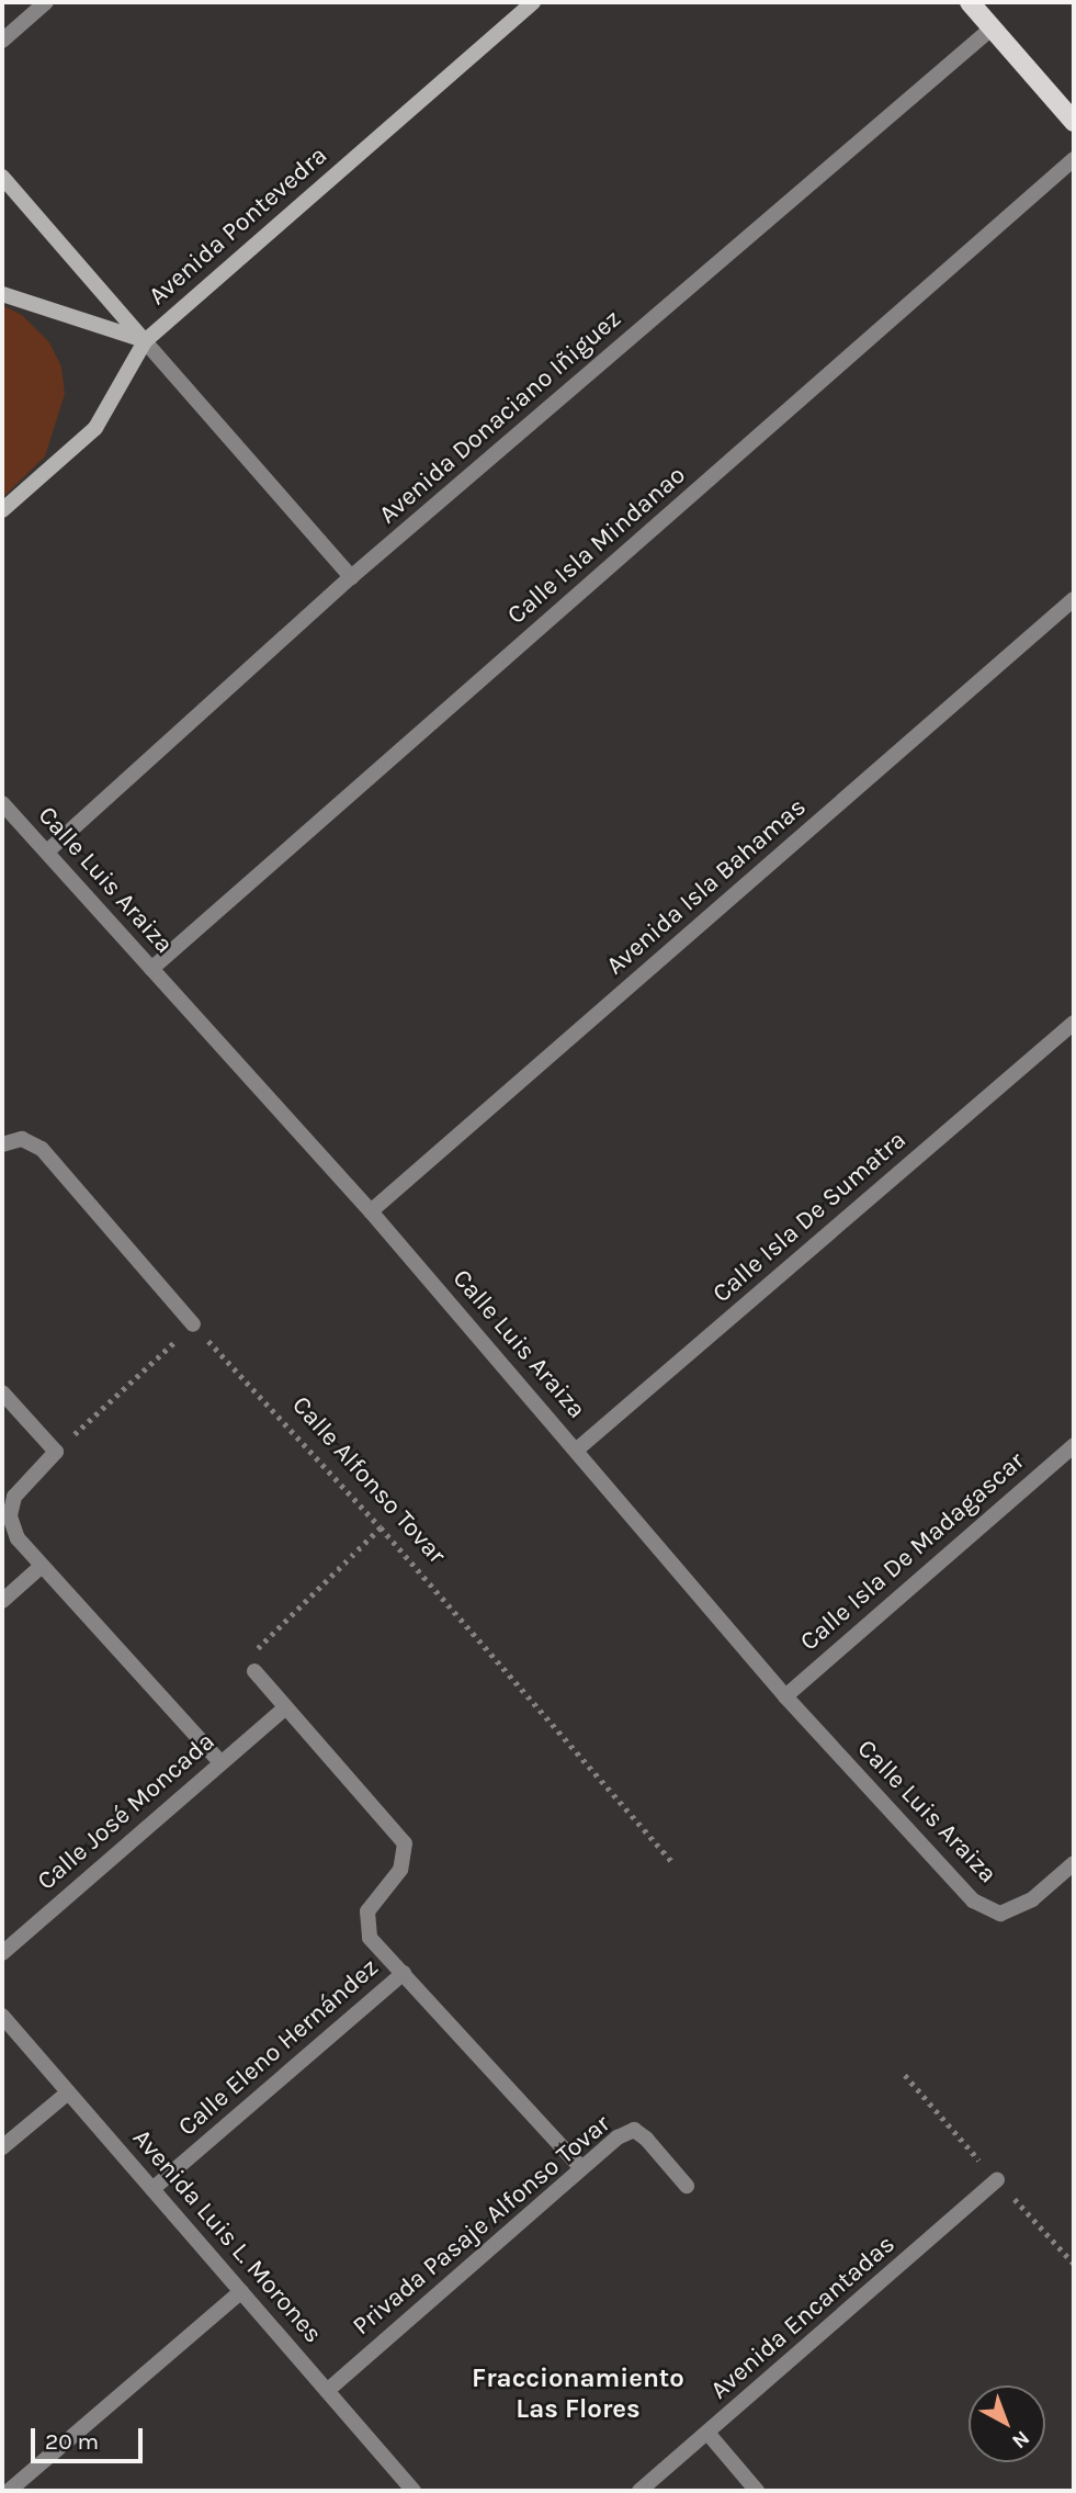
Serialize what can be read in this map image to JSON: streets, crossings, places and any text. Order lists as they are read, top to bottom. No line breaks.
{"streets":{"street":["Avenida Pontevedra","Avenida Donaciano Iñiguez","Calle Isla Mindanao","Calle Luis Araiza","Avenida Isla Bahamas","Calle Isla De Sumatra","Calle Isla De Madagascar","Calle José Moncada","Calle Eleno Hernández","Privada Pasaje Alfonso Tovar","Avenida Luis L. Morones","Avenida Encantadas"],"path":["Calle Alfonso Tovar"]},"crossings":[["Avenida Donaciano Iñiguez","Calle Luis Araiza"],["Calle Isla Mindanao","Calle Luis Araiza"],["Calle Luis Araiza","Avenida Isla Bahamas"],["Calle Luis Araiza","Calle Isla De Sumatra"],["Calle Luis Araiza","Calle Isla De Madagascar"],["Calle José Moncada","Calle Eleno Hernández"],["Calle Eleno Hernández","Avenida Luis L. Morones"],["Privada Pasaje Alfonso Tovar","Avenida Luis L. Morones"]],"districts":["Fraccionamiento Las Flores"],"scale_bar":"20 m","north":"bottom right"}
